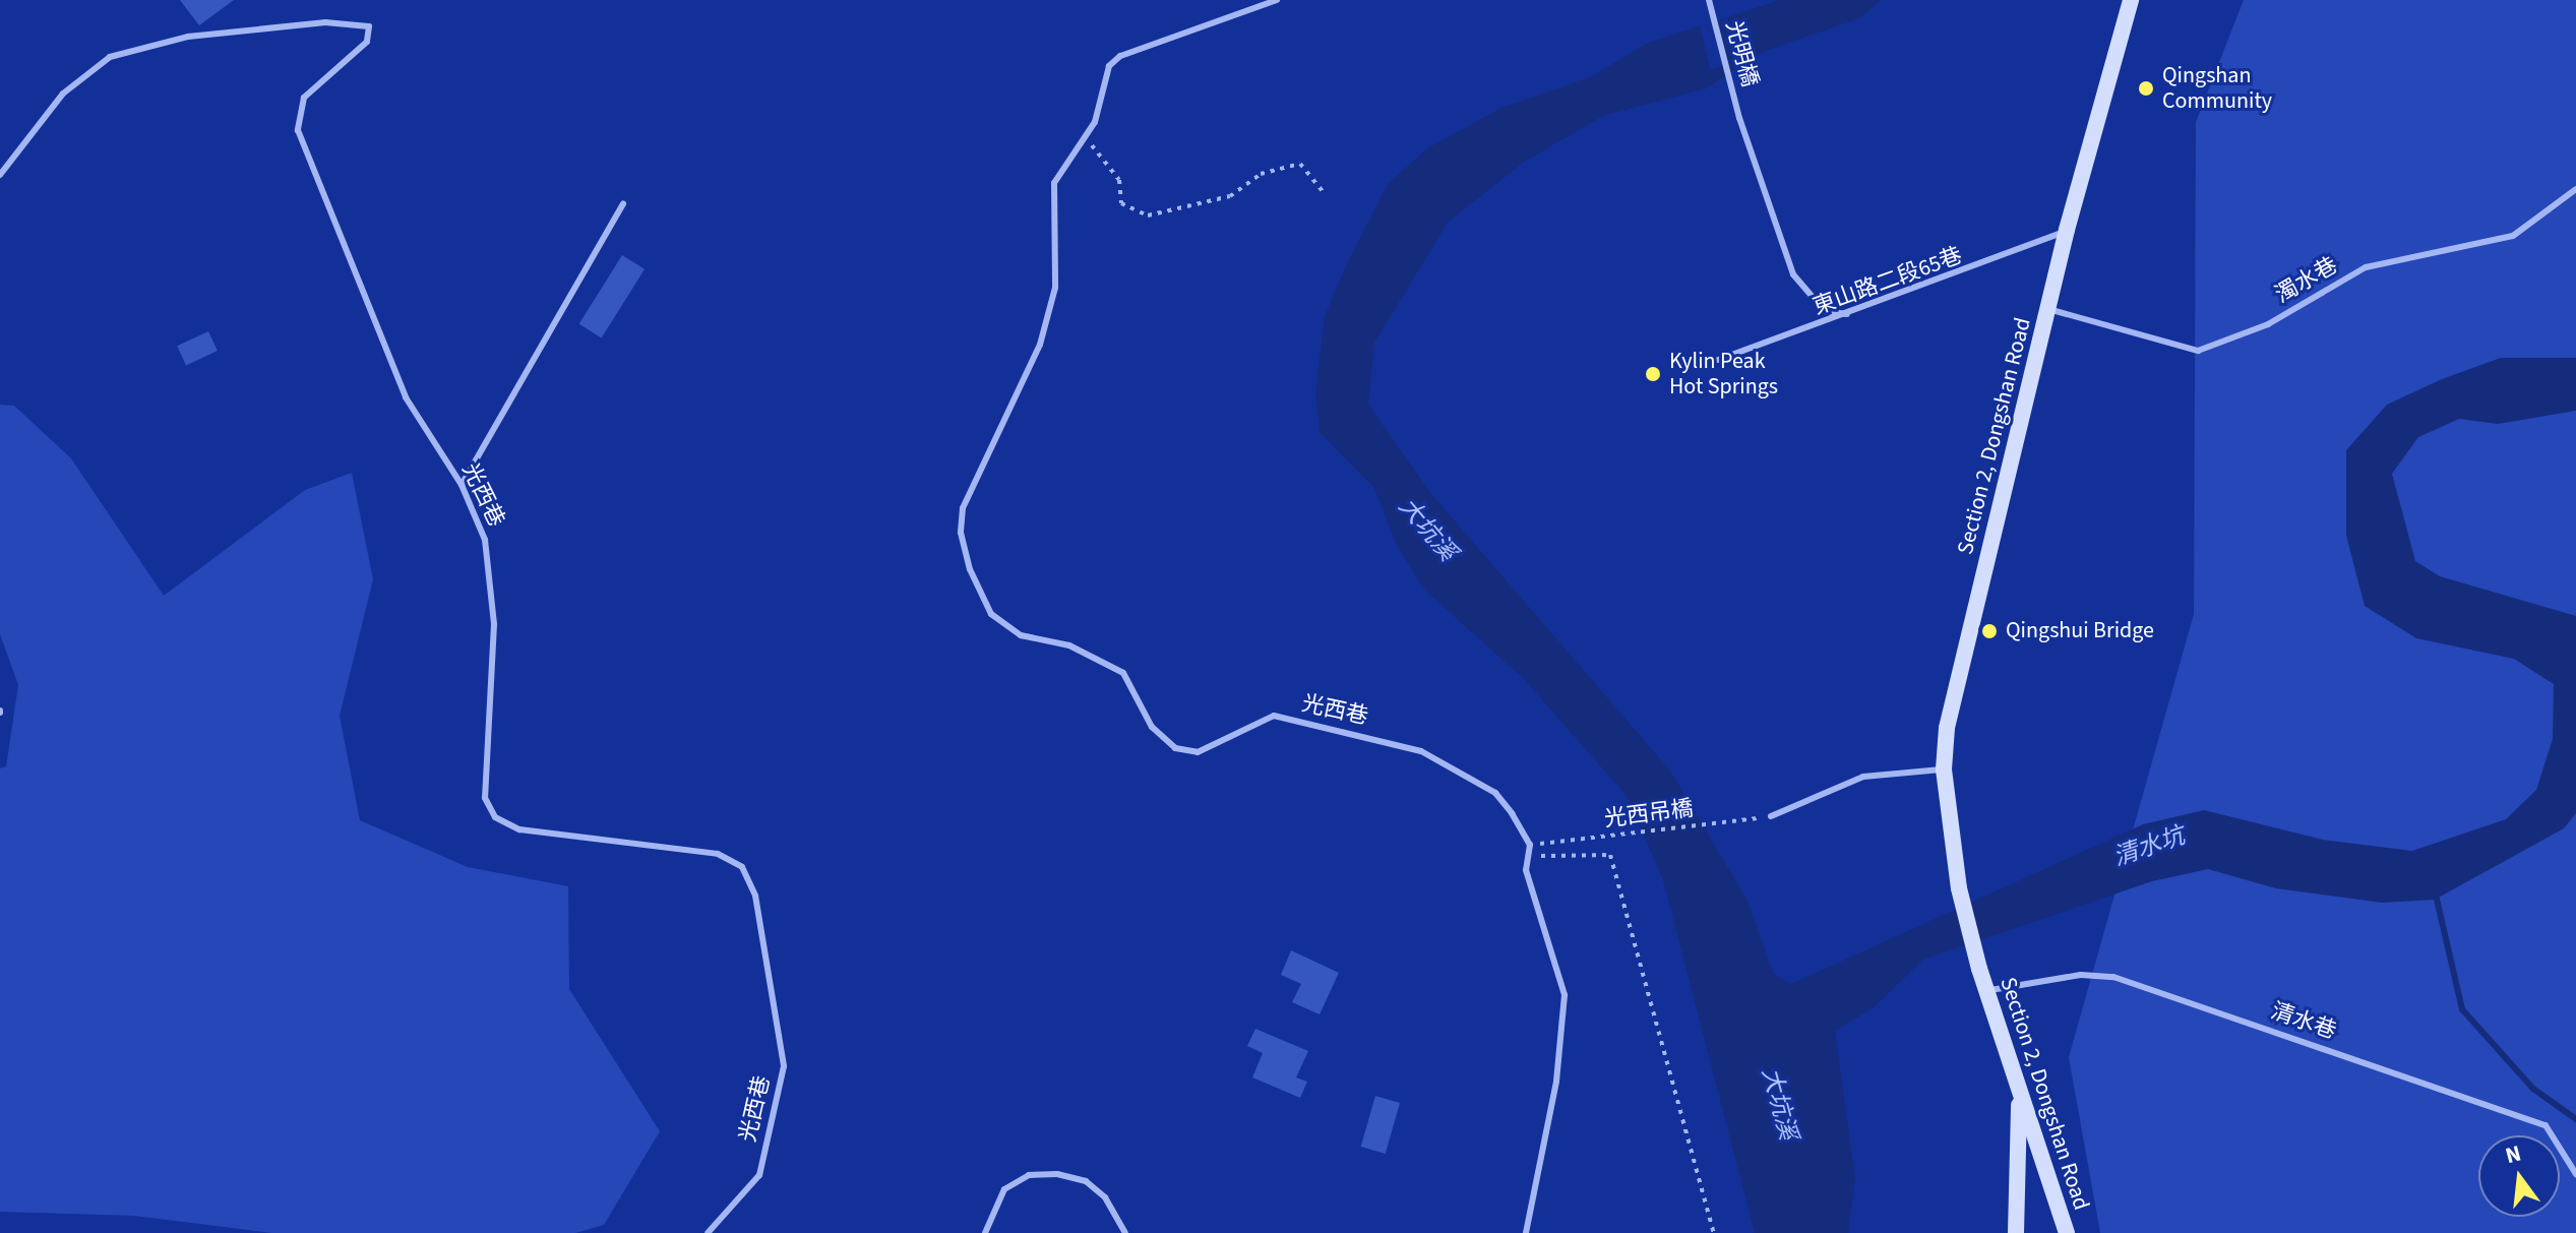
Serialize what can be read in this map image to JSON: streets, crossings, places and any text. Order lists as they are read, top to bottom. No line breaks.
{"streets":{"main road":["Section 2, Dongshan Road"],"lane":["光明橋","濁水巷","東山路二段65巷","光西巷","清水巷"],"path":["光西吊橋"]},"crossings":[["光明橋","東山路二段65巷"],["濁水巷","Section 2, Dongshan Road"],["東山路二段65巷","Section 2, Dongshan Road"],["Section 2, Dongshan Road","清水巷"],["光西巷","光西吊橋"]],"water":["大坑溪","清水坑"],"places":["Qingshan Community","Kylin Peak Hot Springs","Qingshui Bridge"],"north":"top"}
